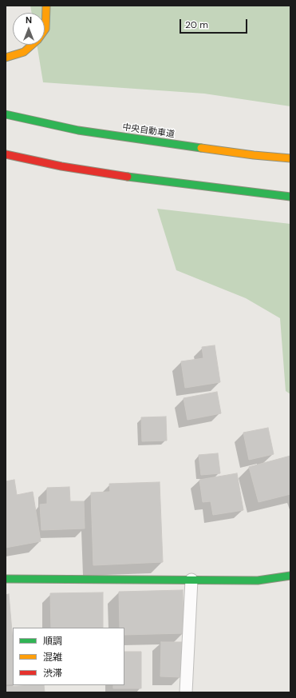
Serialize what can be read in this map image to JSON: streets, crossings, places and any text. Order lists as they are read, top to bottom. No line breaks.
{"streets":{"main road":["中央自動車道"]},"legend":["順調","混雑","渋滞"],"scale_bar":"20 m","north":"top"}
